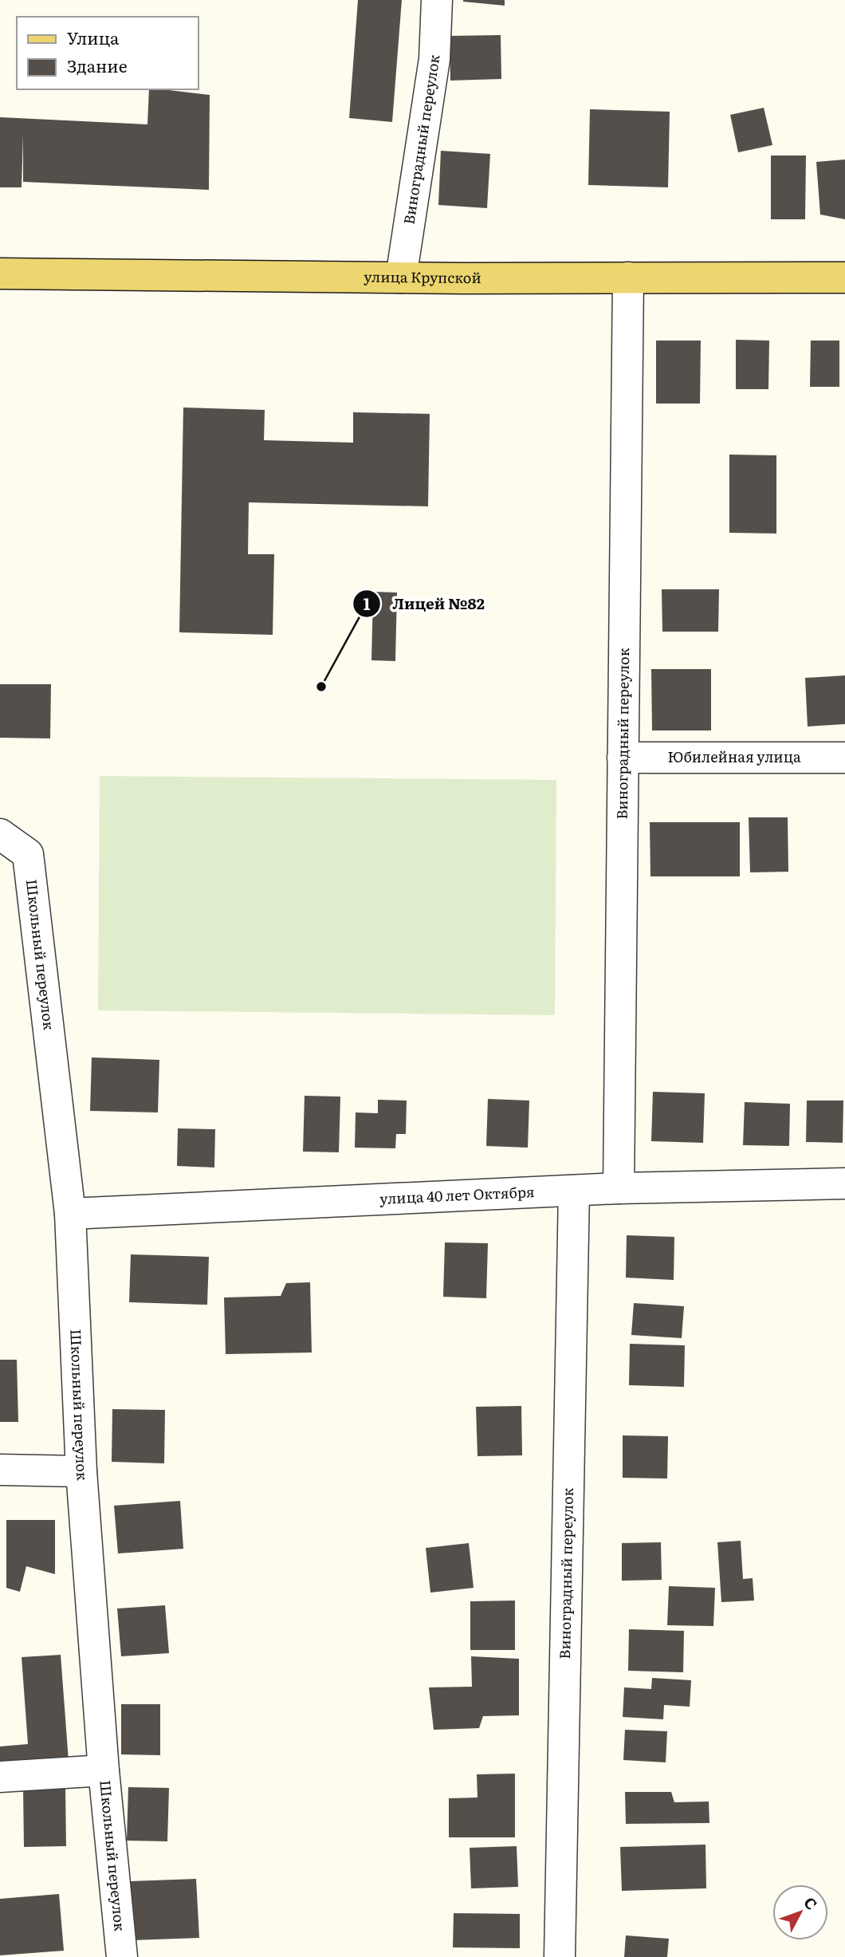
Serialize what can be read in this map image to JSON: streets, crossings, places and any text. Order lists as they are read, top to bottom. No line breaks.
{"streets":{"main road":["улица Крупской"],"street":["Виноградный переулок","Юбилейная улица","Школьный переулок","улица 40 лет Октября"]},"crossings":[["Виноградный переулок","улица Крупской"],["Виноградный переулок","Юбилейная улица"],["Виноградный переулок","улица 40 лет Октября"],["Школьный переулок","улица 40 лет Октября"]],"places":["Лицей №82"],"legend":["Улица","Здание"],"north":"top right"}
